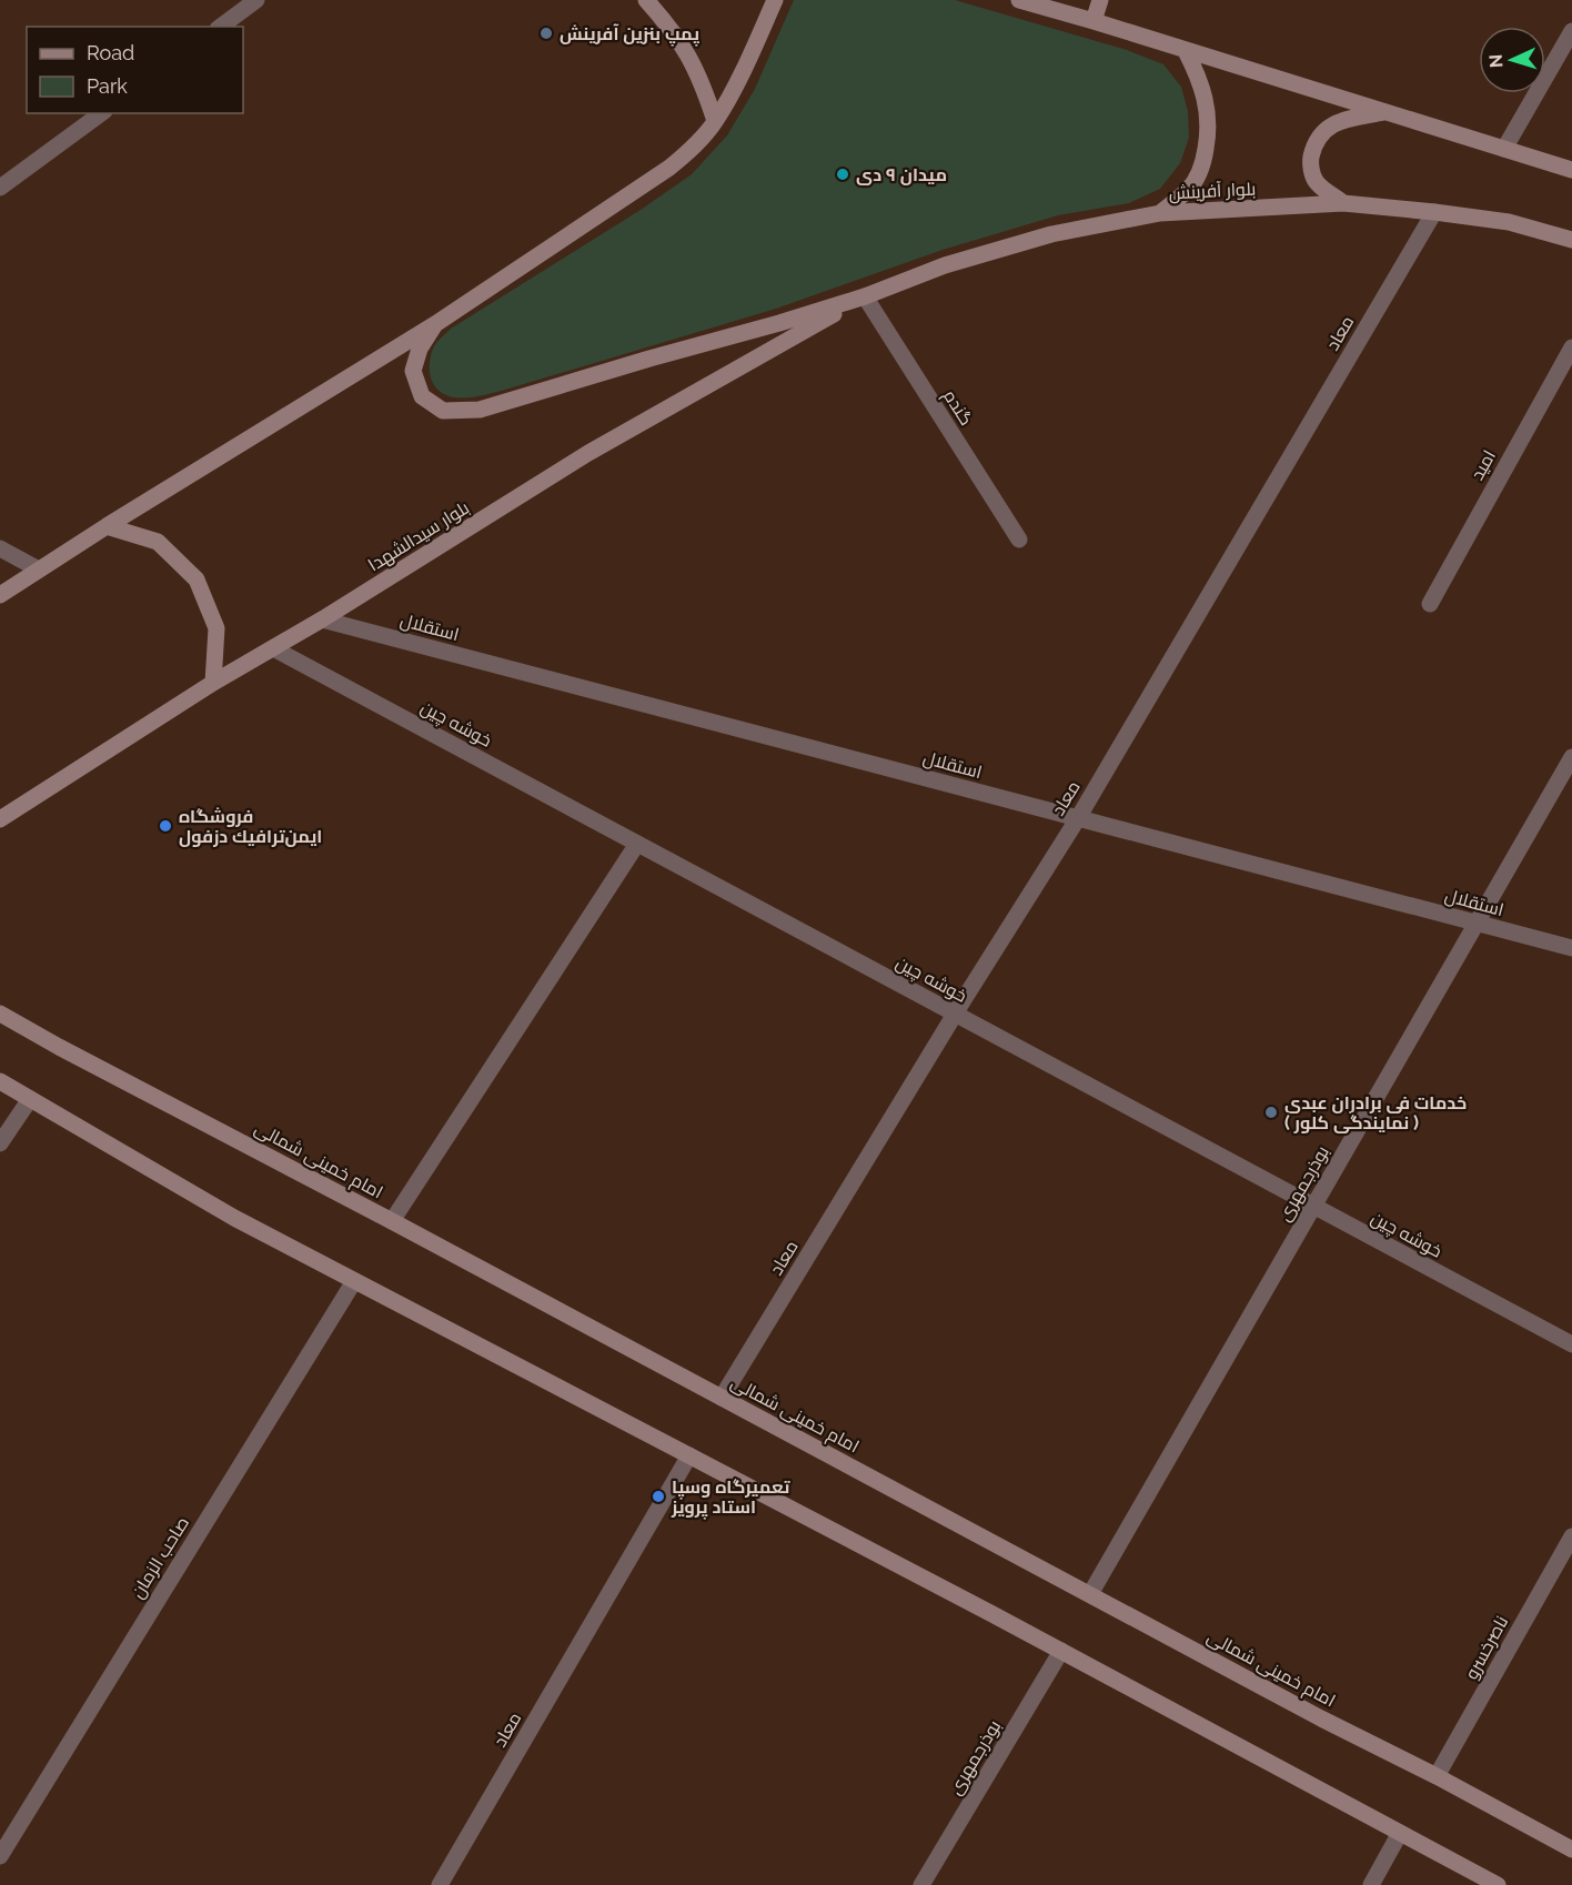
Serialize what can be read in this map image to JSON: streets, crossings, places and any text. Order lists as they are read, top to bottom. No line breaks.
{"streets":{"main road":["بلوار آفرینش","بلوار سیدالشهدا","امام خمینی شمالی"],"street":["معاد","گندم","امید","استقلال","خوشه چین","بوذرجمهری","صاحب الزمان","ناصرخسرو"]},"crossings":[["بلوار آفرینش","معاد"],["بلوار آفرینش","گندم"],["بلوار آفرینش","بلوار سیدالشهدا"],["معاد","استقلال"],["معاد","خوشه چین"],["معاد","امام خمینی شمالی"],["گندم","بلوار سیدالشهدا"],["بلوار سیدالشهدا","استقلال"],["بلوار سیدالشهدا","خوشه چین"],["استقلال","بوذرجمهری"],["خوشه چین","بوذرجمهری"],["امام خمینی شمالی","بوذرجمهری"],["امام خمینی شمالی","ناصرخسرو"]],"places":["پمپ بنزین آفرینش","میدان ۹ دی","فروشگاه ايمن‌ترافيك دزفول","خدمات فی برادران عبدی ( نمایندگی کلور )","تعمیرگاه وسپا استاد پرویز"],"legend":["Road","Park"],"north":"left"}
